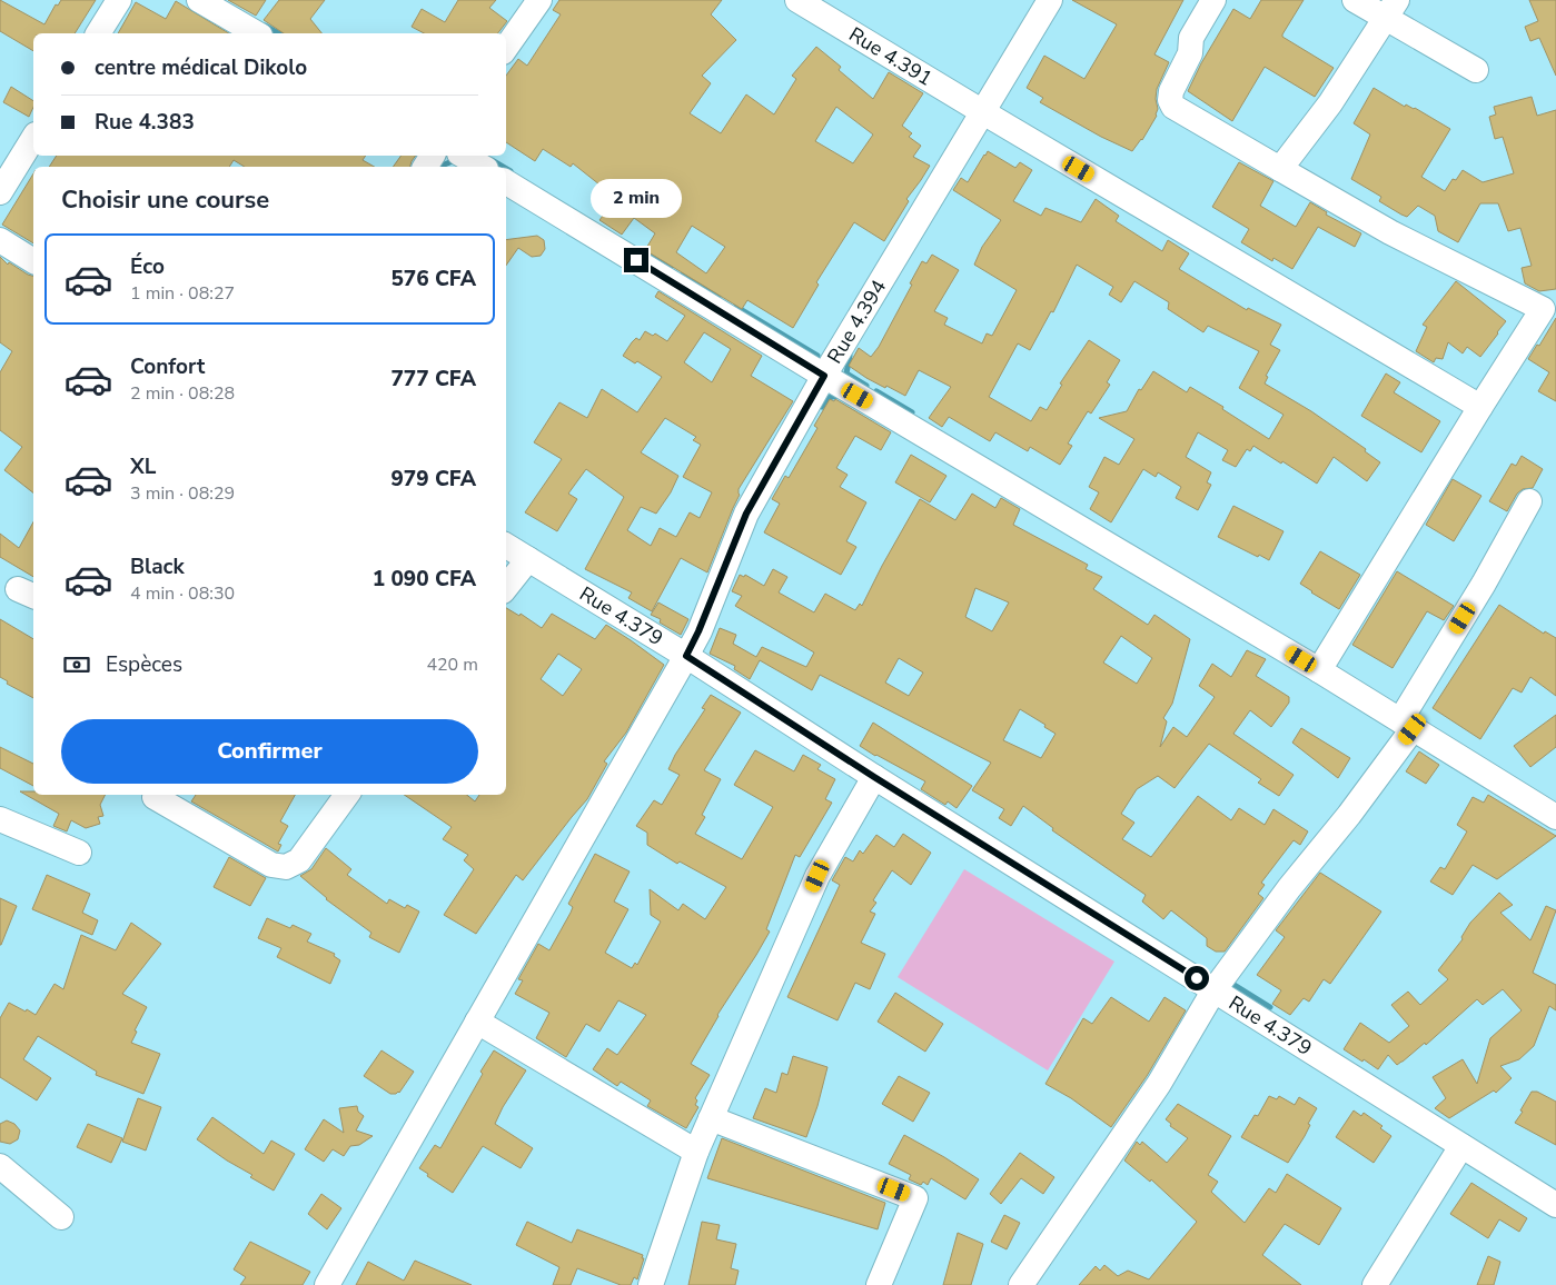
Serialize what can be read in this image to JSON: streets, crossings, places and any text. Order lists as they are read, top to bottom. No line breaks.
{"streets":{"street":["Rue 4.391","Rue 4.394","Rue 4.379"]},"crossings":[["Rue 4.391","Rue 4.394"],["Rue 4.394","Rue 4.379"]],"page":{"banner":["centre médical Dikolo","Rue 4.383"],"heading":"Choisir une course","bubble":"2 min","list":[{"name":"Éco","note":"1 min · 08:27","value":"576 CFA"},{"name":"Confort","note":"2 min · 08:28","value":"777 CFA"},{"name":"XL","note":"3 min · 08:29","value":"979 CFA"},{"name":"Black","note":"4 min · 08:30","value":"1 090 CFA"}],"pay":["Espèces","420 m"],"buttons":"Confirmer"}}
